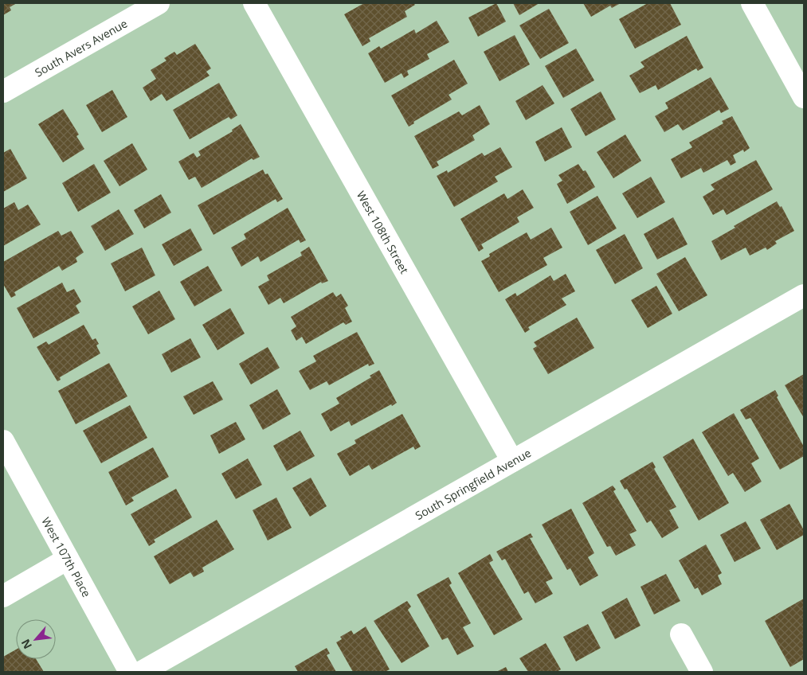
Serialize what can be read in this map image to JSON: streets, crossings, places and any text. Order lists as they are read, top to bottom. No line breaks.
{"streets":{"street":["South Avers Avenue","West 108th Street","South Springfield Avenue","West 107th Place"]},"crossings":[["West 108th Street","South Springfield Avenue"]],"north":"bottom left"}
